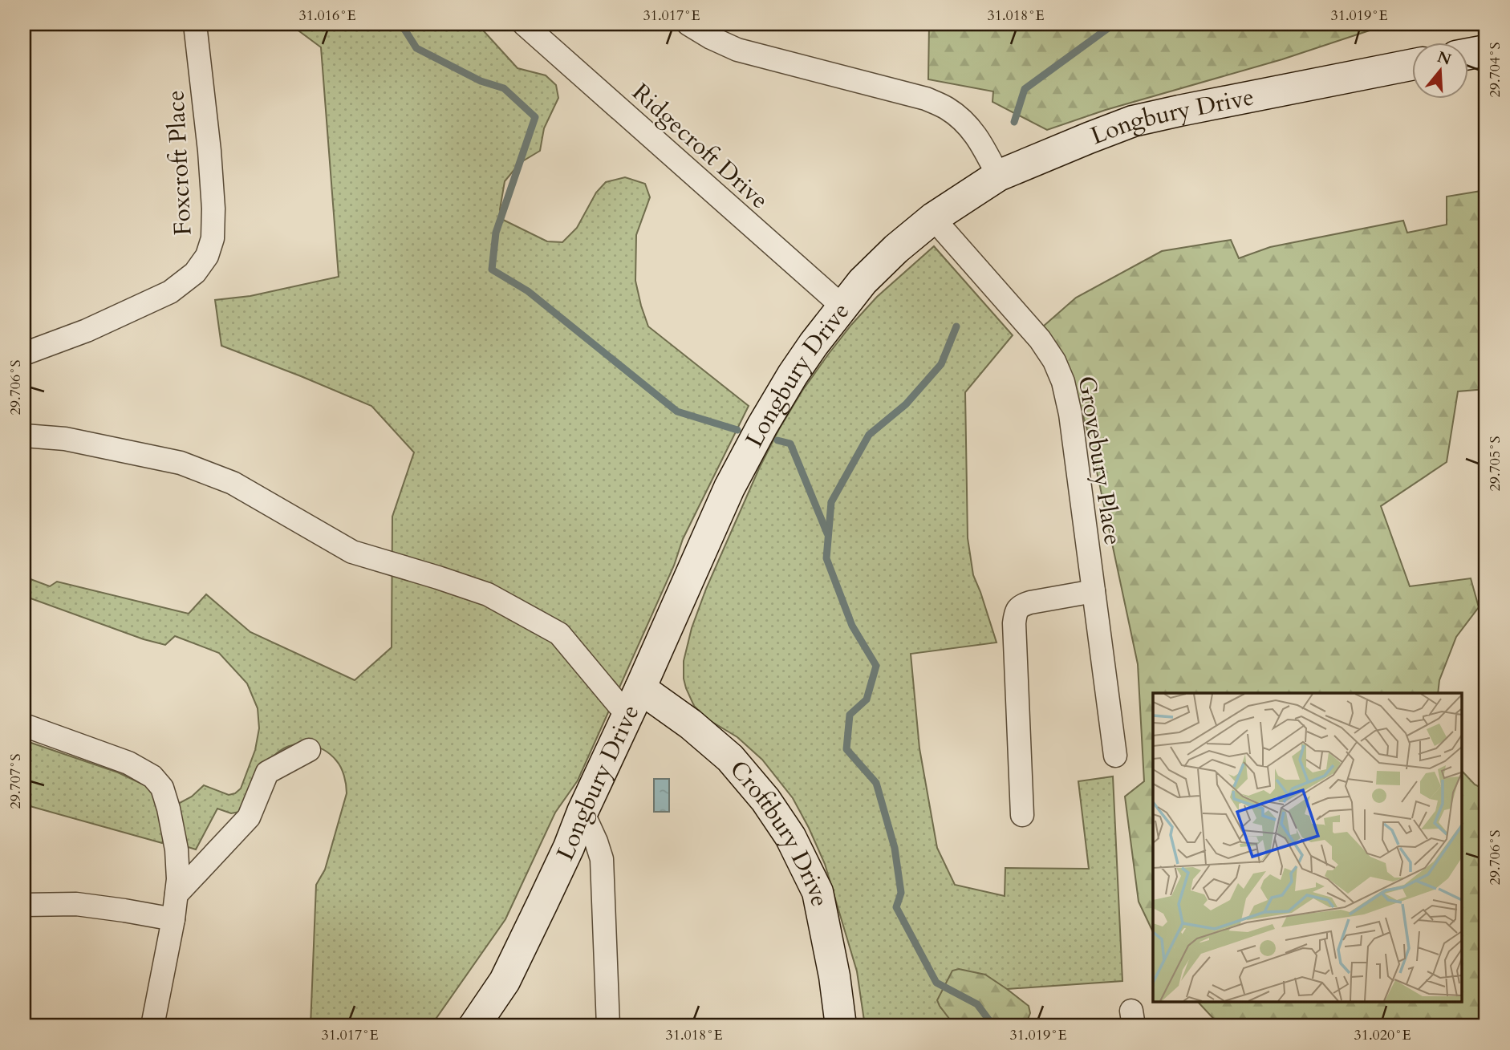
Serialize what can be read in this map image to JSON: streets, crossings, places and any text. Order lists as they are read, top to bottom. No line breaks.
{"streets":{"street":["Longbury Drive","Ridgecroft Drive","Foxcroft Place","Grovebury Place","Croftbury Drive"]},"crossings":[["Longbury Drive","Ridgecroft Drive"],["Longbury Drive","Grovebury Place"],["Longbury Drive","Croftbury Drive"]],"north":"top","coordinates":["31.016°E","31.017°E","31.018°E","31.019°E","29.704°S","29.706°S","29.705°S","29.707°S","31.020°E"]}
